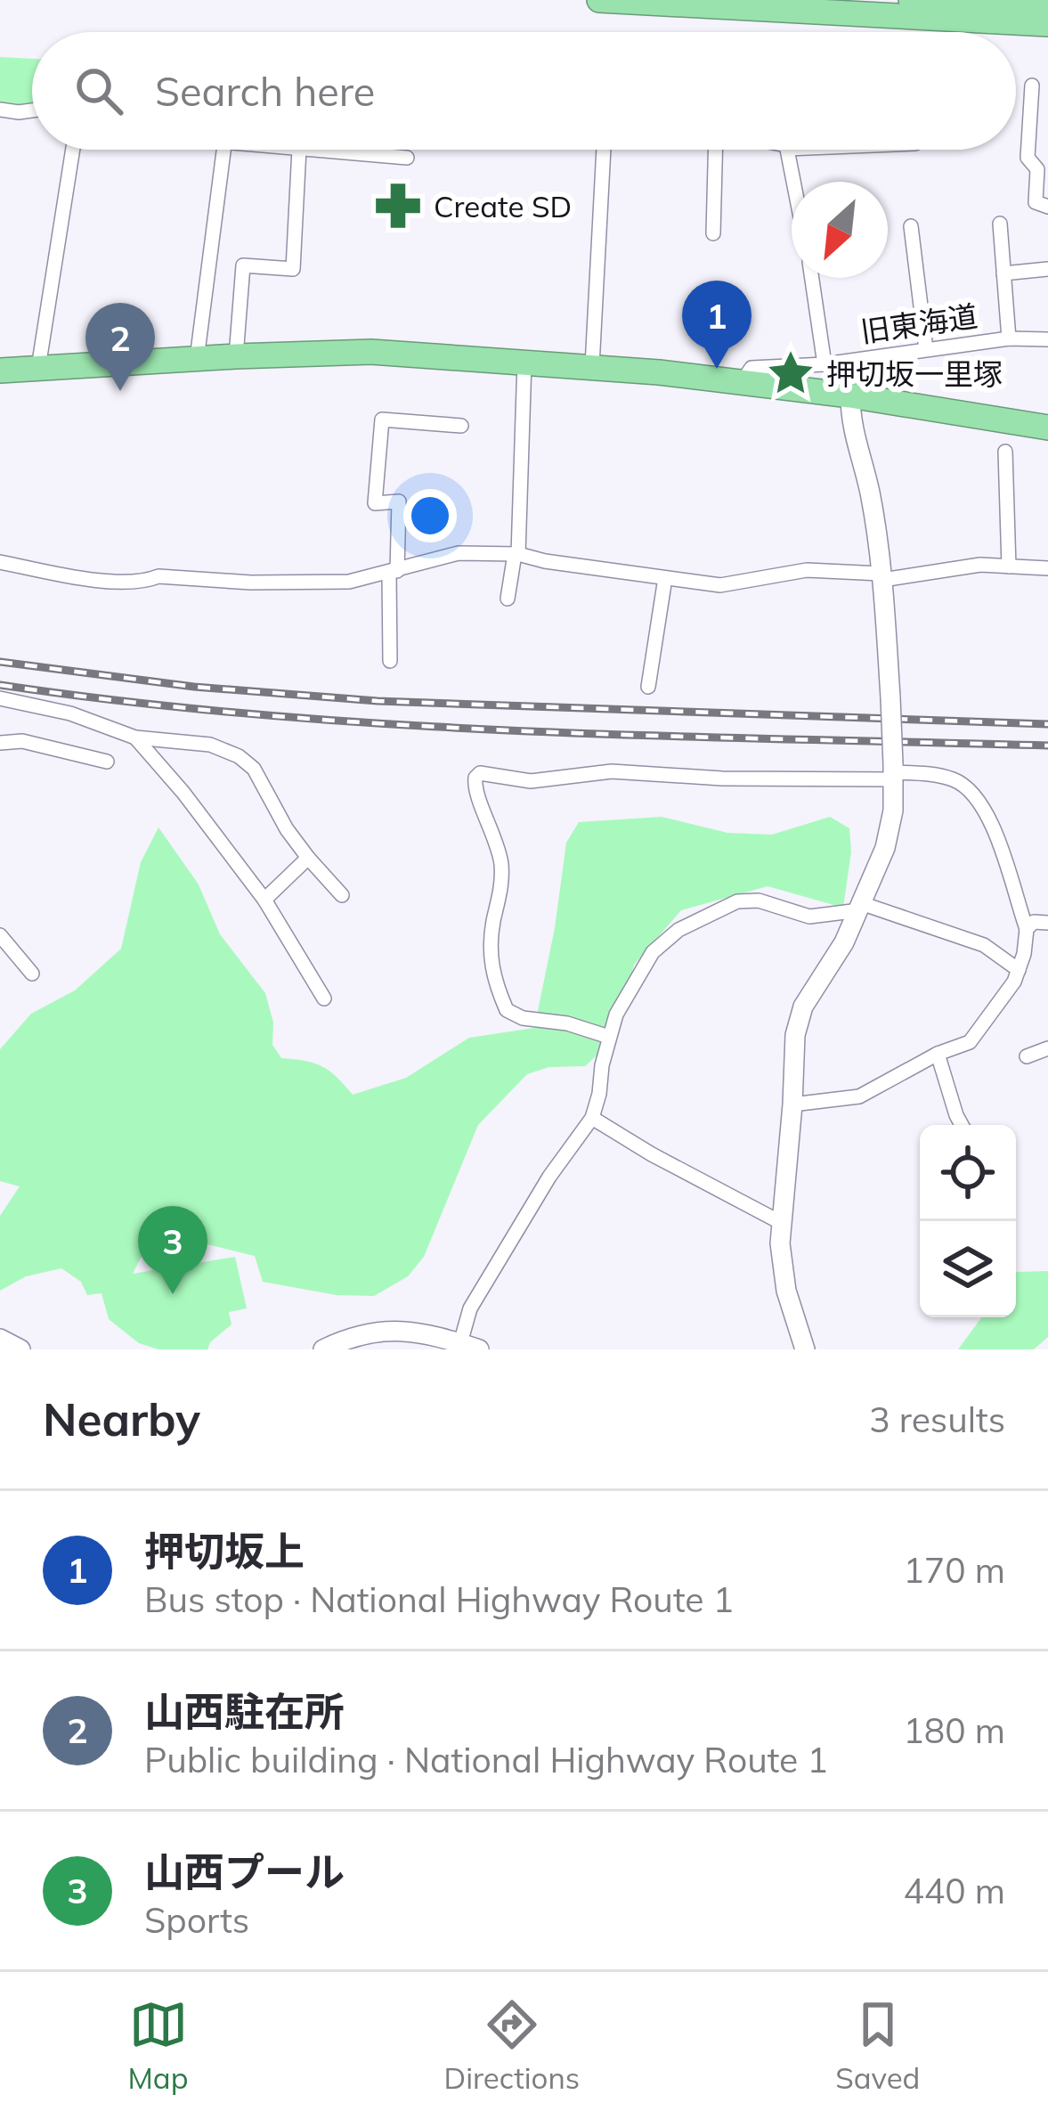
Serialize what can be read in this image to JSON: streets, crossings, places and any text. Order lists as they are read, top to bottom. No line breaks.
{"streets":{"street":["旧東海道"]},"places":{"pharmacy":["Create SD"],"place":["押切坂一里塚"]},"north":"bottom left","page":{"search":"Search here","pins":["1","2","3"],"heading":["Nearby","3 results"],"list":[{"mark":"1","name":"押切坂上","note":"Bus stop · National Highway Route 1","value":"170 m"},{"mark":"2","name":"山西駐在所","note":"Public building · National Highway Route 1","value":"180 m"},{"mark":"3","name":"山西プール","note":"Sports","value":"440 m"}],"nav":["Map","Directions","Saved"]}}
